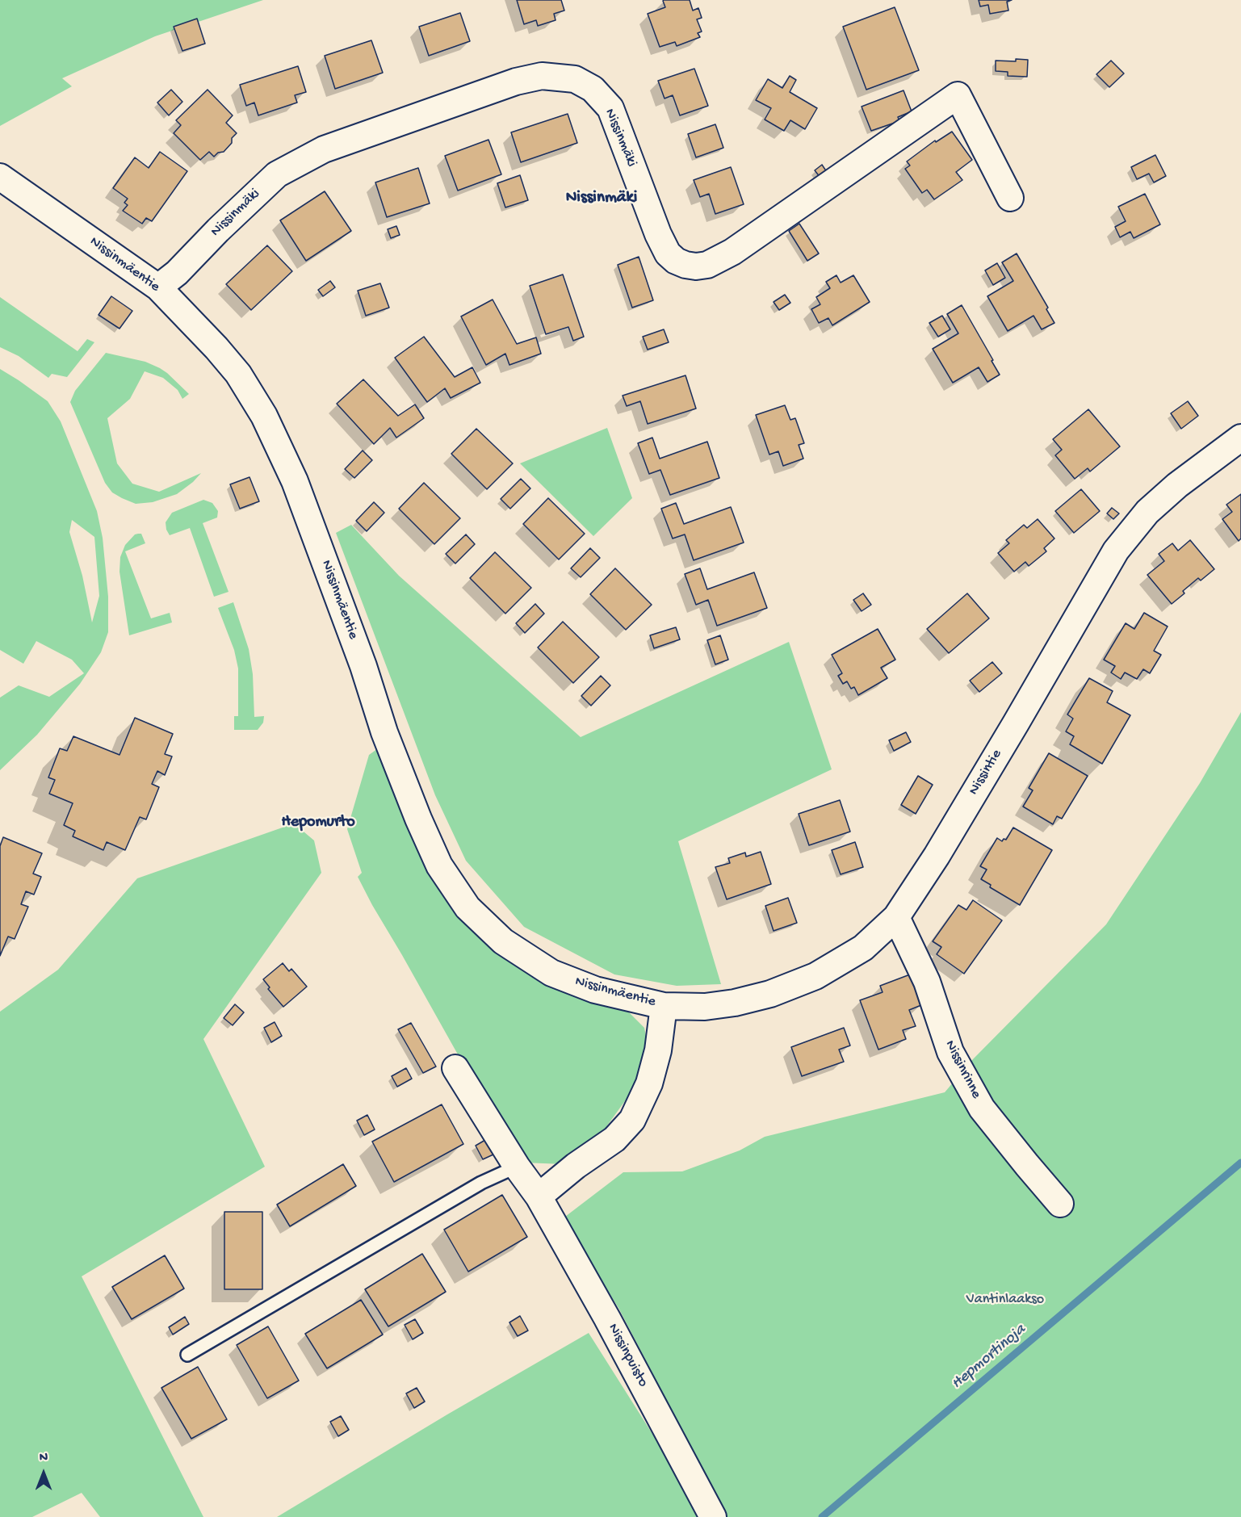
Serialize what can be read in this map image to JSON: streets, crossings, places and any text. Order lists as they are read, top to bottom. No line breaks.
{"streets":{"street":["Nissinmäki","Nissinmäentie","Nissintie","Nissinrinne","Nissinpuisto"]},"crossings":[["Nissinmäki","Nissinmäentie"],["Nissinmäentie","Nissintie"],["Nissintie","Nissinrinne"]],"districts":["Nissinmäki","Hepomurto"],"water":["Hepmortinoja"],"parks":["Vantinlaakso"],"north":"top"}
